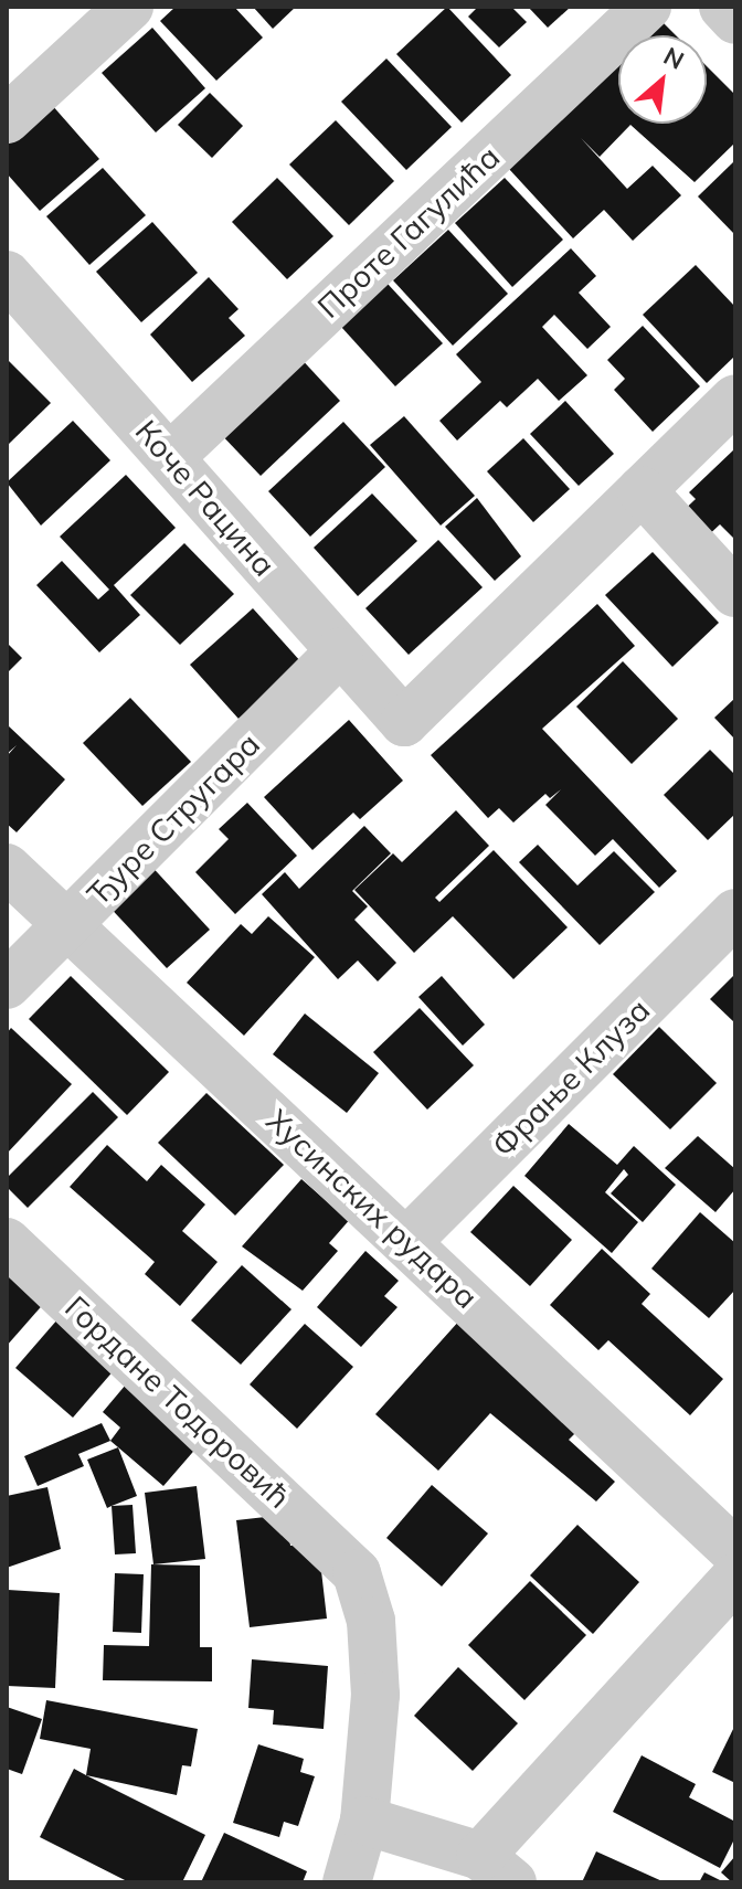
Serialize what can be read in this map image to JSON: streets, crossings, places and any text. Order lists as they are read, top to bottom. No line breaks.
{"streets":{"street":["Проте Гагулића","Коче Рацина","Ђуре Стругара","Фрање Клуза","Хусинских рудара","Гордане Тодоровић"]},"crossings":[["Проте Гагулића","Коче Рацина"],["Коче Рацина","Ђуре Стругара"],["Ђуре Стругара","Хусинских рудара"],["Фрање Клуза","Хусинских рудара"]],"north":"top right"}
